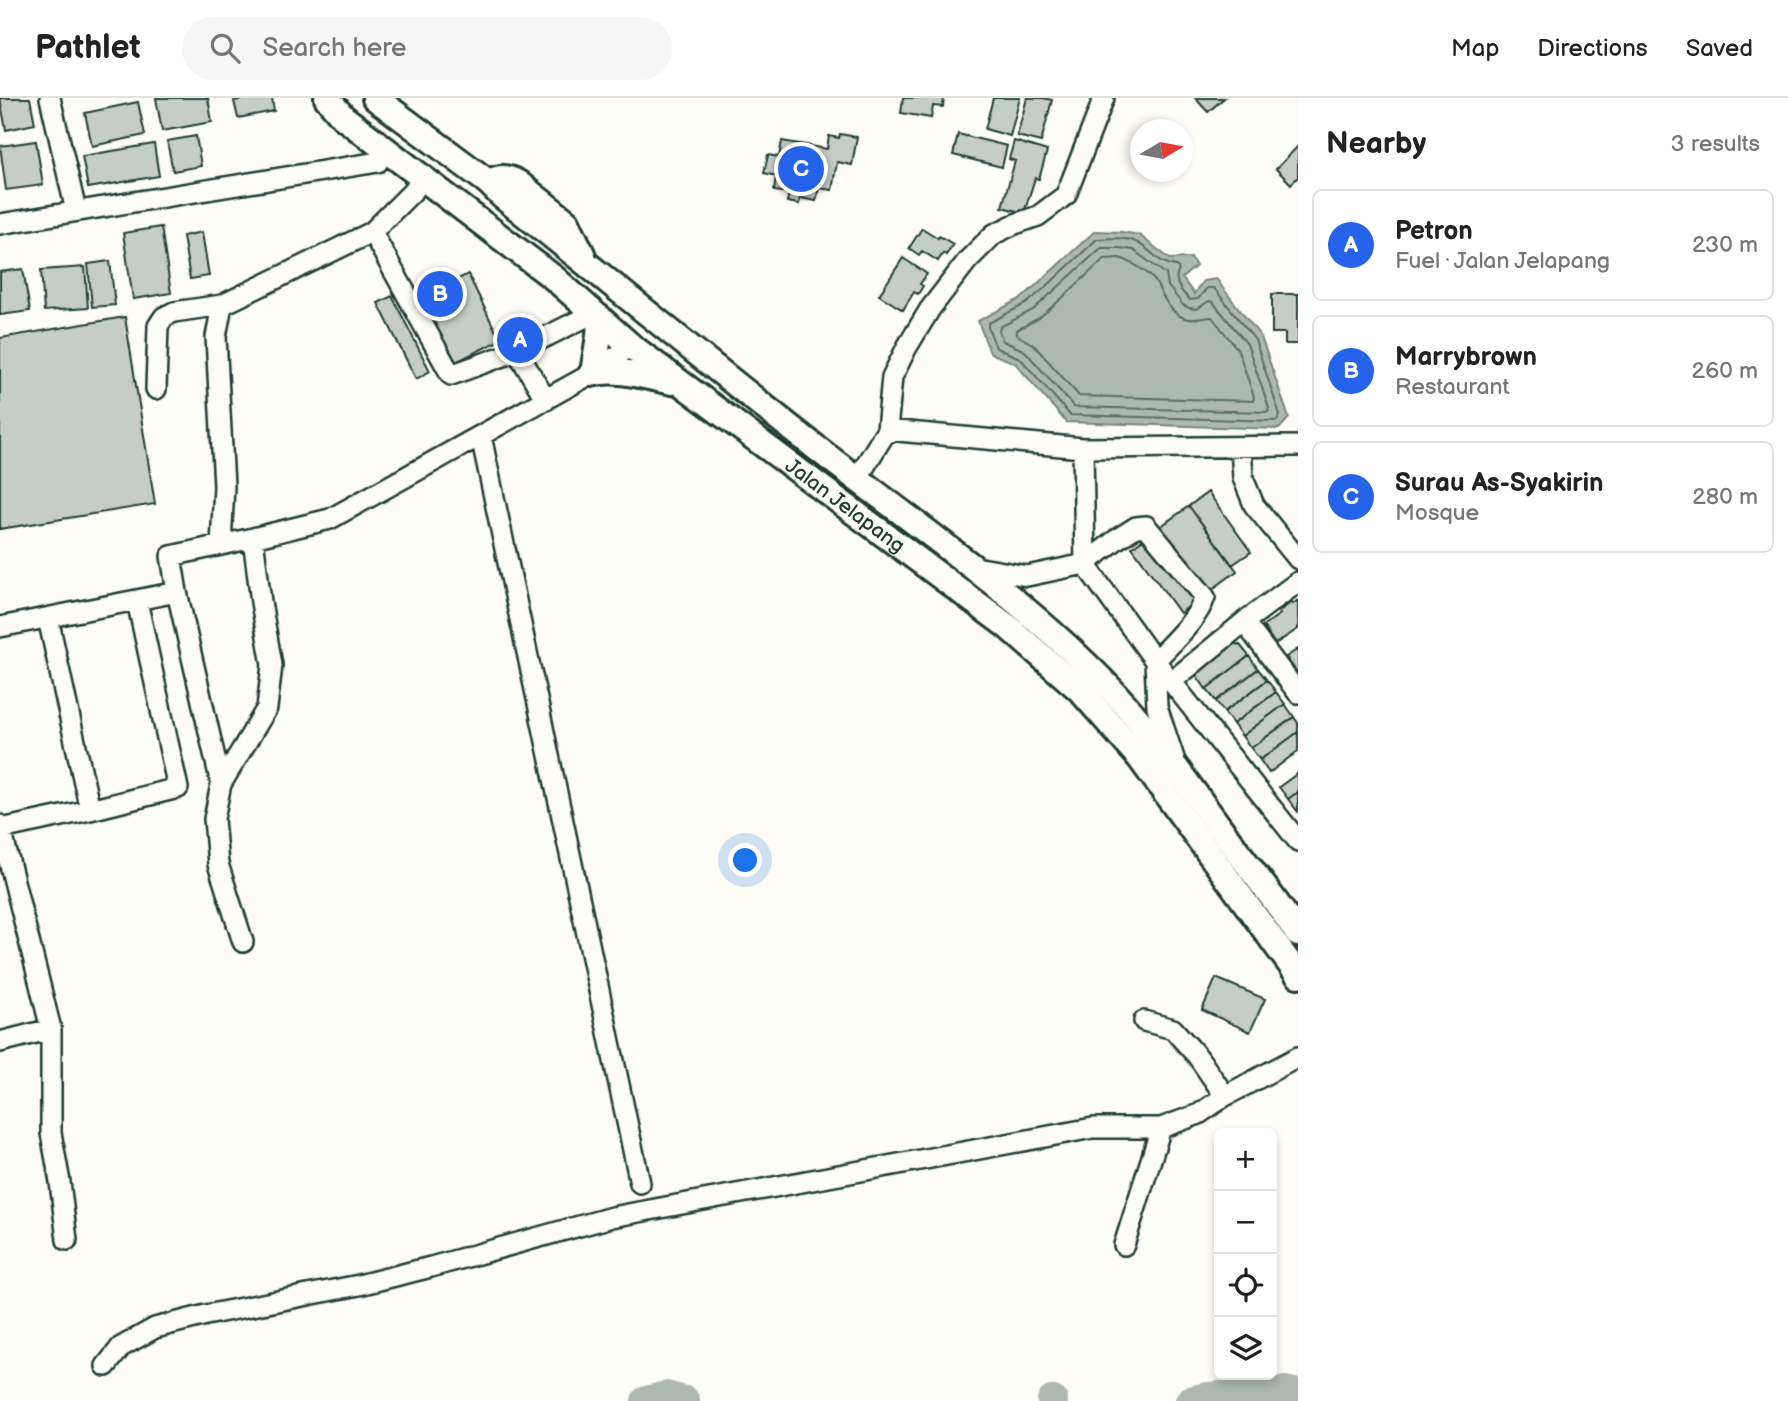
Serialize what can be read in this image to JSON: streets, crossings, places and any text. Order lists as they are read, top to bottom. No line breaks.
{"streets":{"main road":["Jalan Jelapang"]},"north":"right","page":{"header":"Pathlet","search":"Search here","nav":["Map","Directions","Saved"],"heading":["Nearby","3 results"],"pins":["C","B","A"],"list":[{"mark":"A","name":"Petron","note":"Fuel · Jalan Jelapang","value":"230 m"},{"mark":"B","name":"Marrybrown","note":"Restaurant","value":"260 m"},{"mark":"C","name":"Surau As-Syakirin","note":"Mosque","value":"280 m"}],"map_buttons":["+","−"]}}
